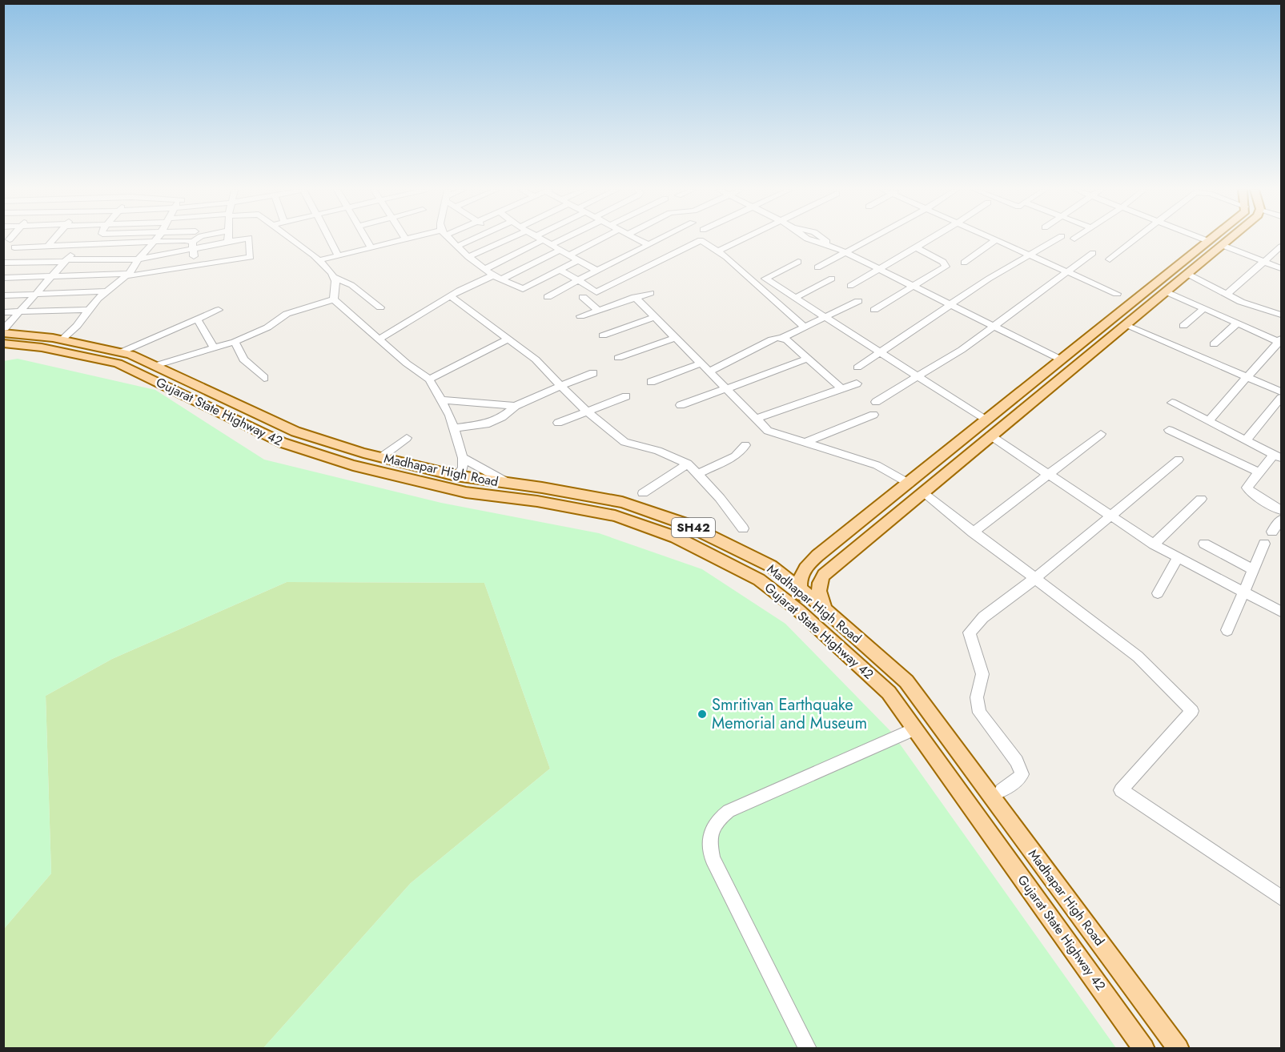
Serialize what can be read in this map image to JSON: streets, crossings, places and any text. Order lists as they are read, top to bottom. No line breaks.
{"streets":{"main road":["Gujarat State Highway 42","Madhapar High Road","SH42"]},"places":["Smritivan Earthquake Memorial and Museum"]}
